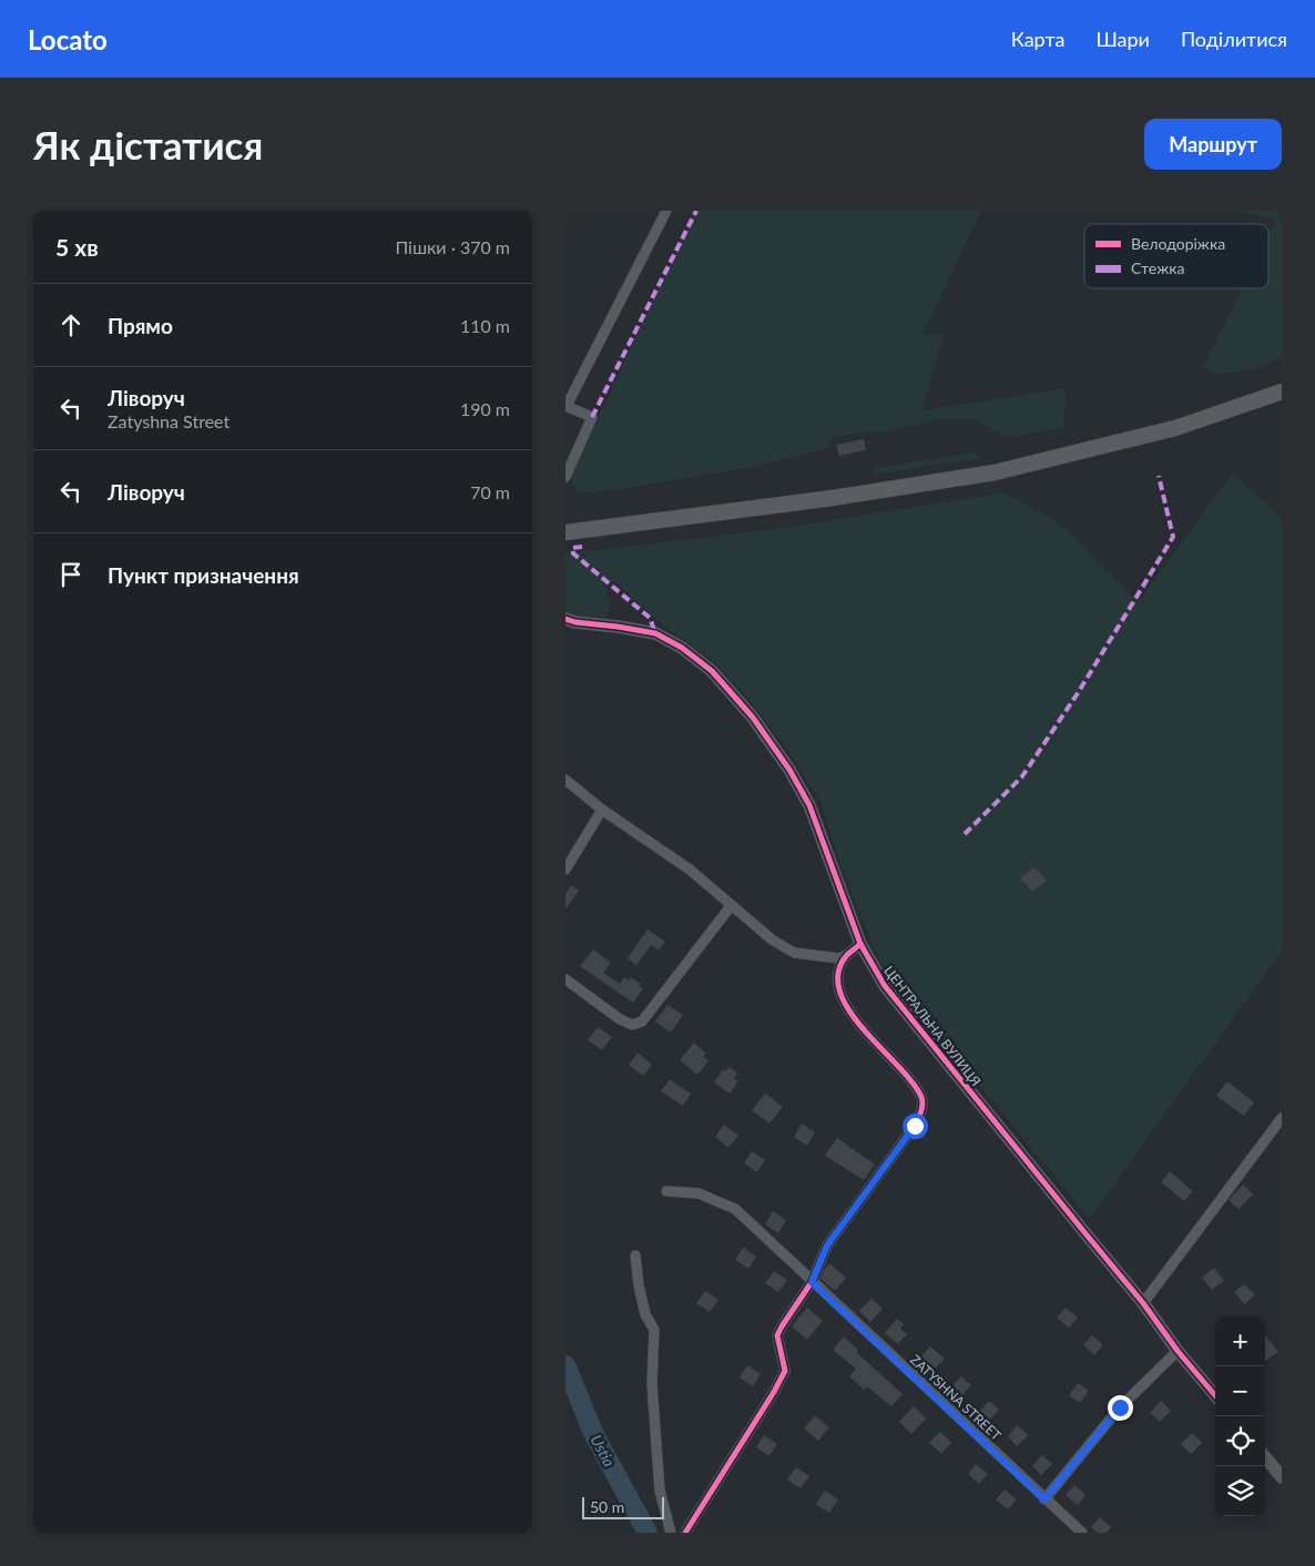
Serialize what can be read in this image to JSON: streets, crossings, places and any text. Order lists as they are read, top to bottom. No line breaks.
{"streets":{"street":["ЦЕНТРАЛЬНА ВУЛИЦЯ","ZATYSHNA STREET"]},"water":["Ustia"],"legend":["Велодоріжка","Стежка"],"scale_bar":"50 m","page":{"header":"Locato","nav":["Карта","Шари","Поділитися"],"buttons":"Маршрут","title":"Як дістатися","heading":["5 хв","Пішки · 370 m"],"list":[["Прямо","110 m"],["Ліворуч","Zatyshna Street","190 m"],["Ліворуч","70 m"],"Пункт призначення"],"map_buttons":["+","−"],"scale":"50 m"}}
